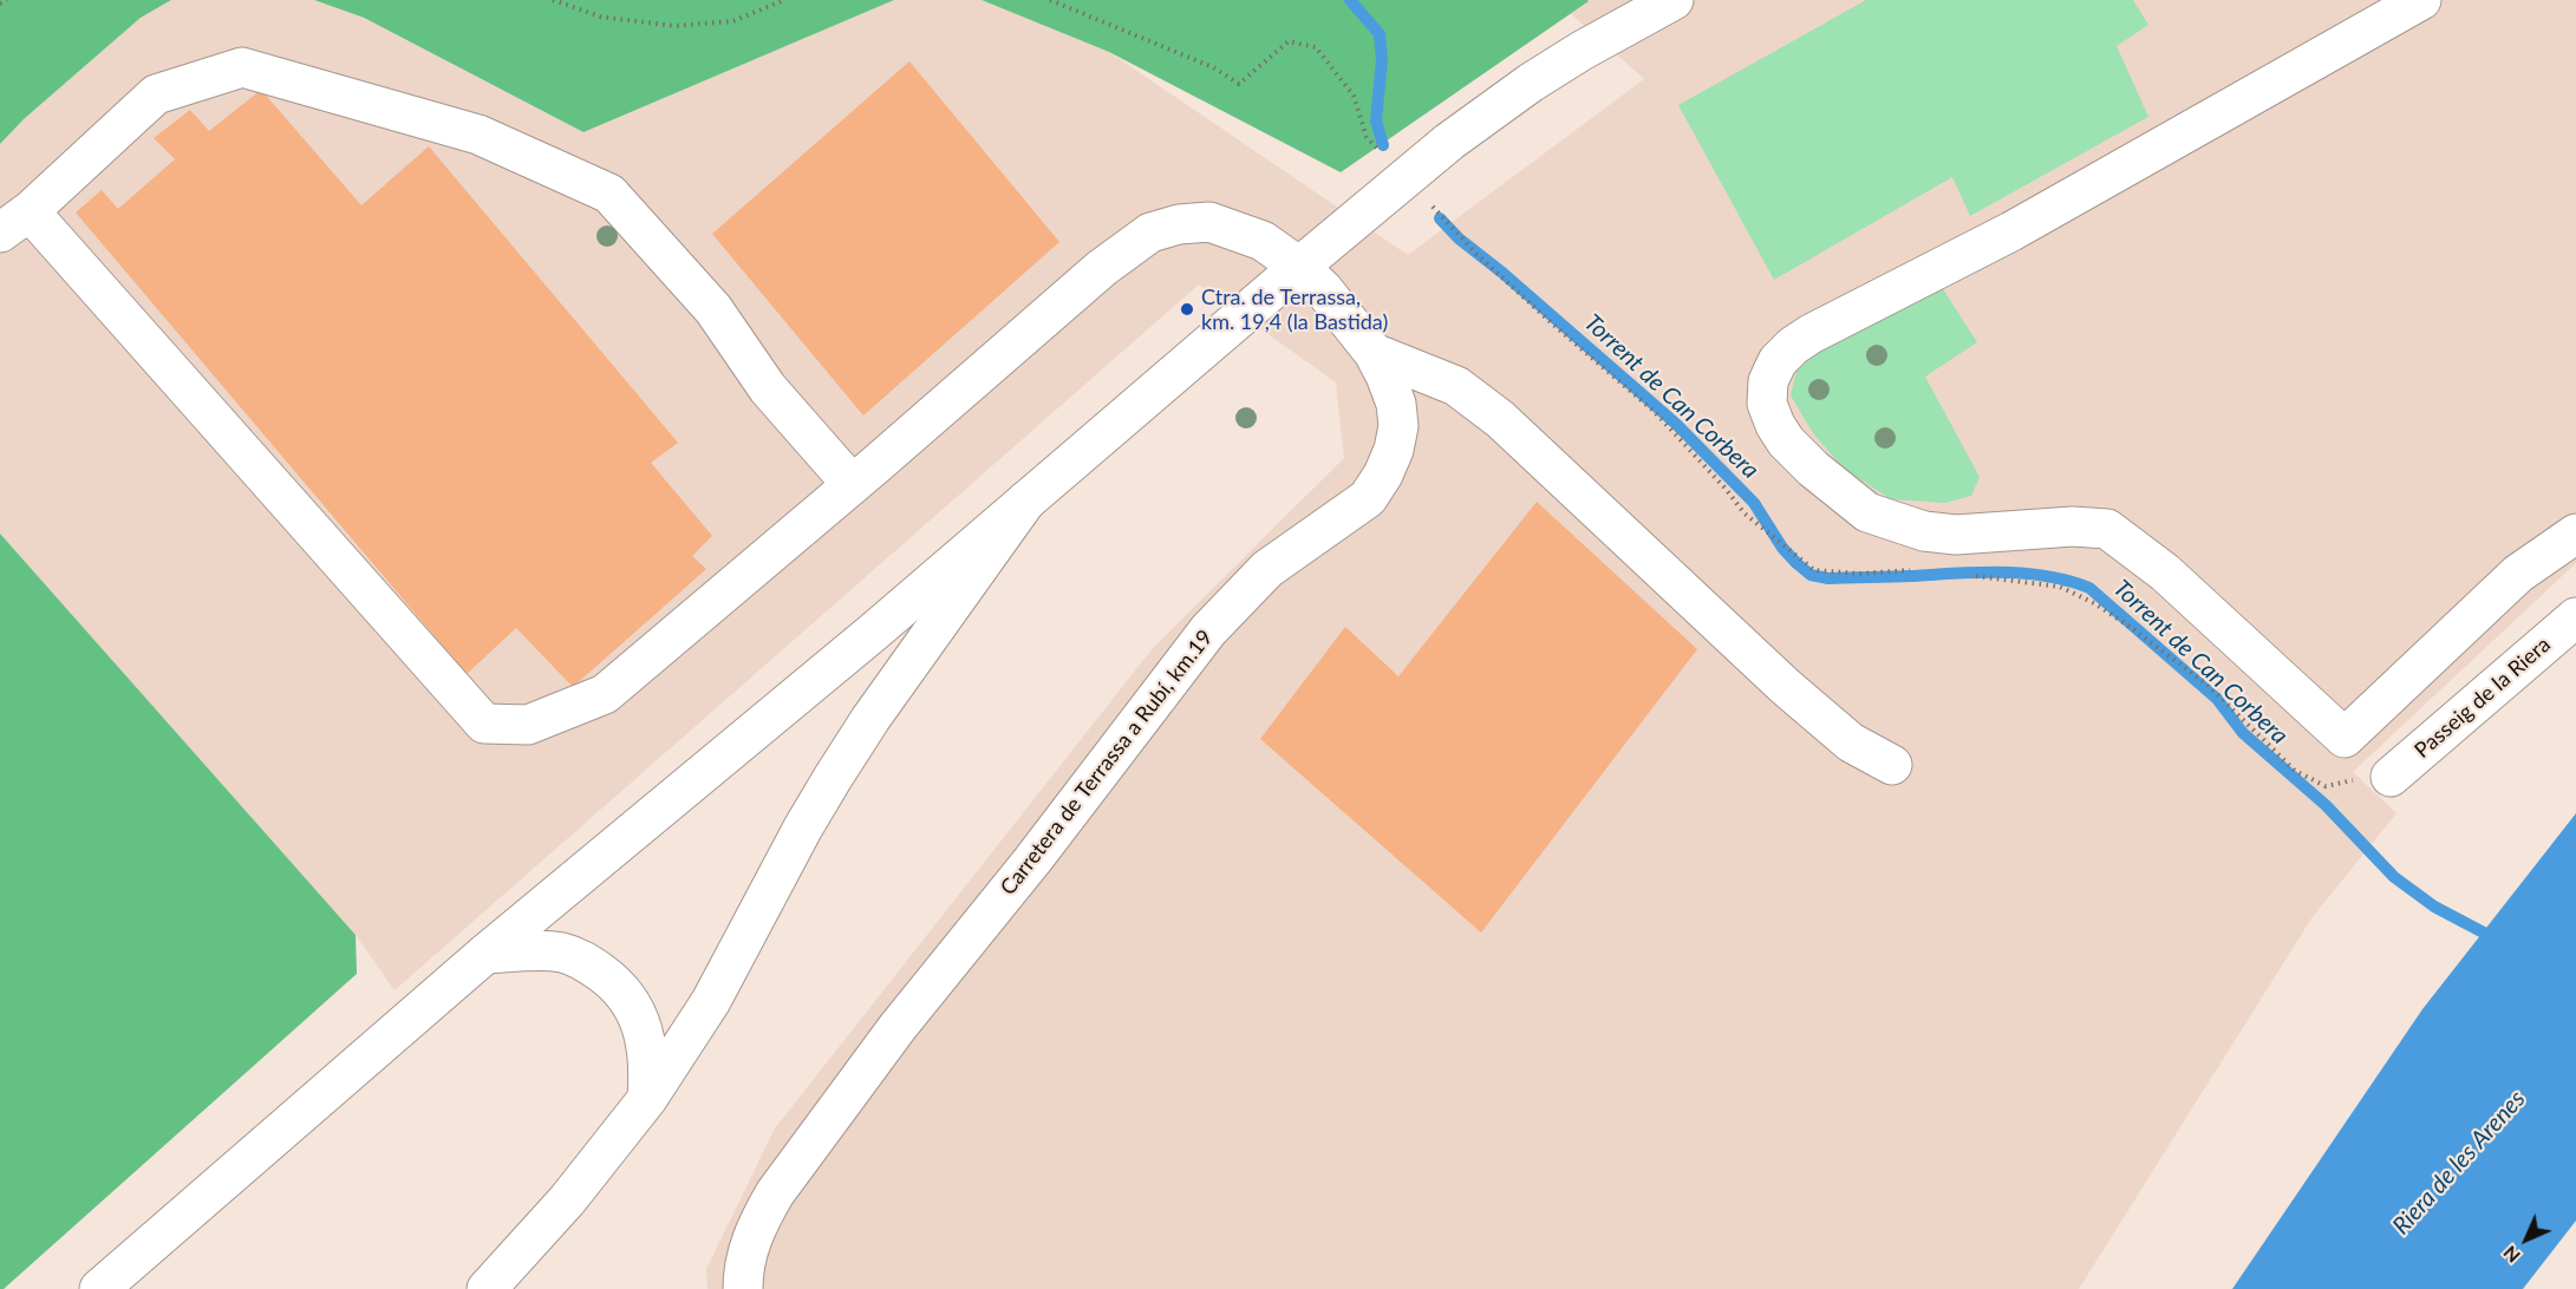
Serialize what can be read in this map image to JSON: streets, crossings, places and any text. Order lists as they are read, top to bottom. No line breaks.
{"streets":{"main road":["Passeig de la Riera","Carretera de Terrassa a Rubí, km.19"]},"water":["Torrent de Can Corbera","Riera de les Arenes"],"places":["Ctra. de Terrassa, km. 19,4 (la Bastida)"],"north":"bottom left"}
